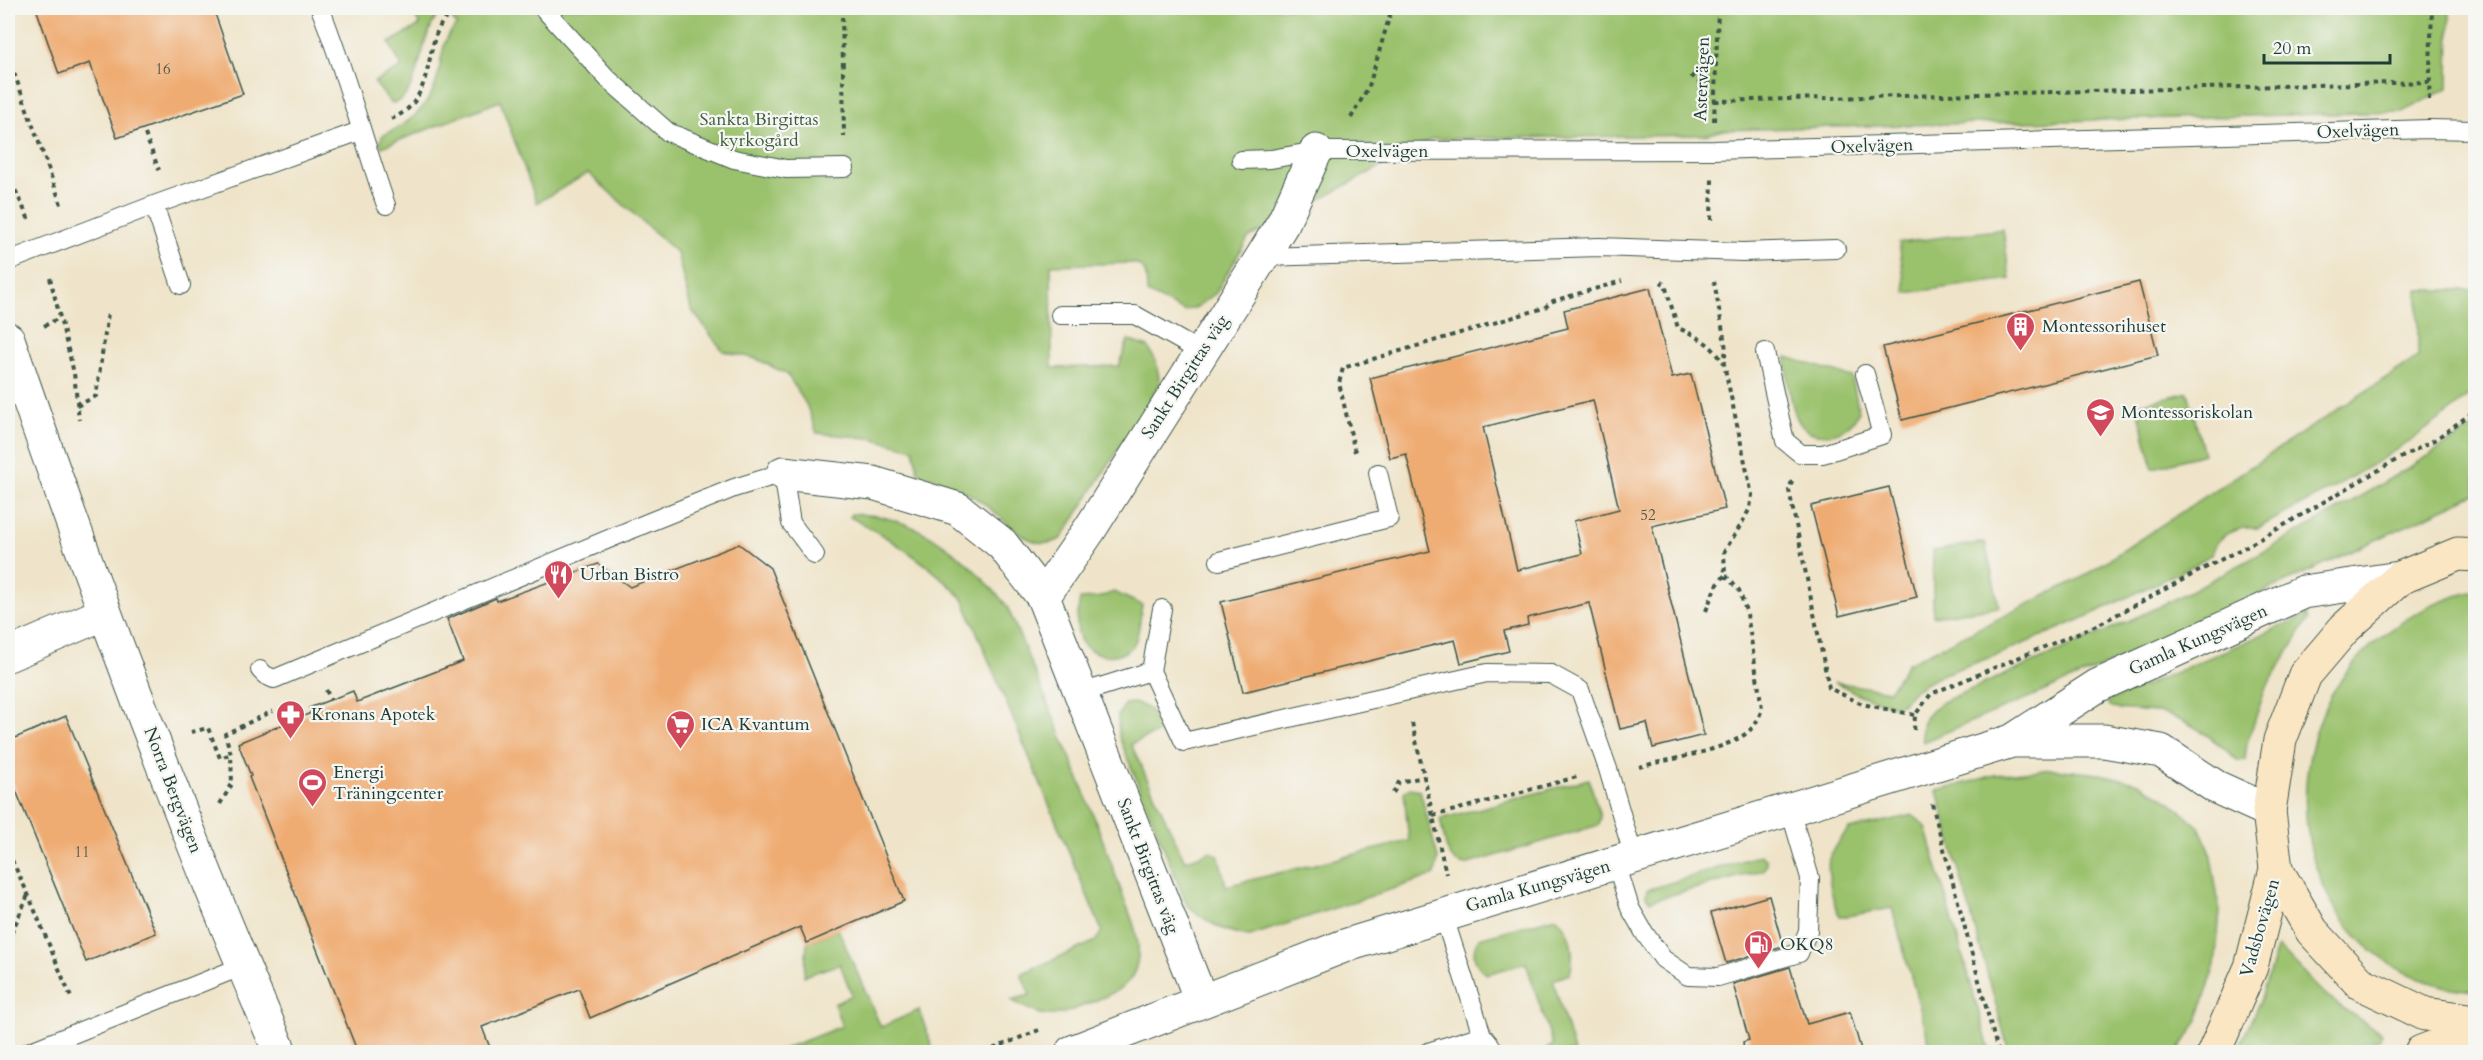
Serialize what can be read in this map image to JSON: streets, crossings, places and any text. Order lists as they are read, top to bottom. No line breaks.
{"streets":{"main road":["Vadsbovägen"],"street":["Sankt Birgittas väg","Gamla Kungsvägen","Norra Bergvägen"],"lane":["Oxelvägen"],"path":["Astervägen"]},"crossings":[["Astervägen","Oxelvägen"],["Oxelvägen","Sankt Birgittas väg"],["Sankt Birgittas väg","Gamla Kungsvägen"]],"parks":["Sankta Birgittas kyrkogård"],"places":{"building":["Montessorihuset"],"school or university":["Montessoriskolan"],"restaurant":["Urban Bistro"],"pharmacy":["Kronans Apotek"],"supermarket":["ICA Kvantum"],"sports":["Energi Träningcenter"],"fuel station":["OKQ8"]},"house_numbers":["16","52","11"],"scale_bar":"20 m"}
